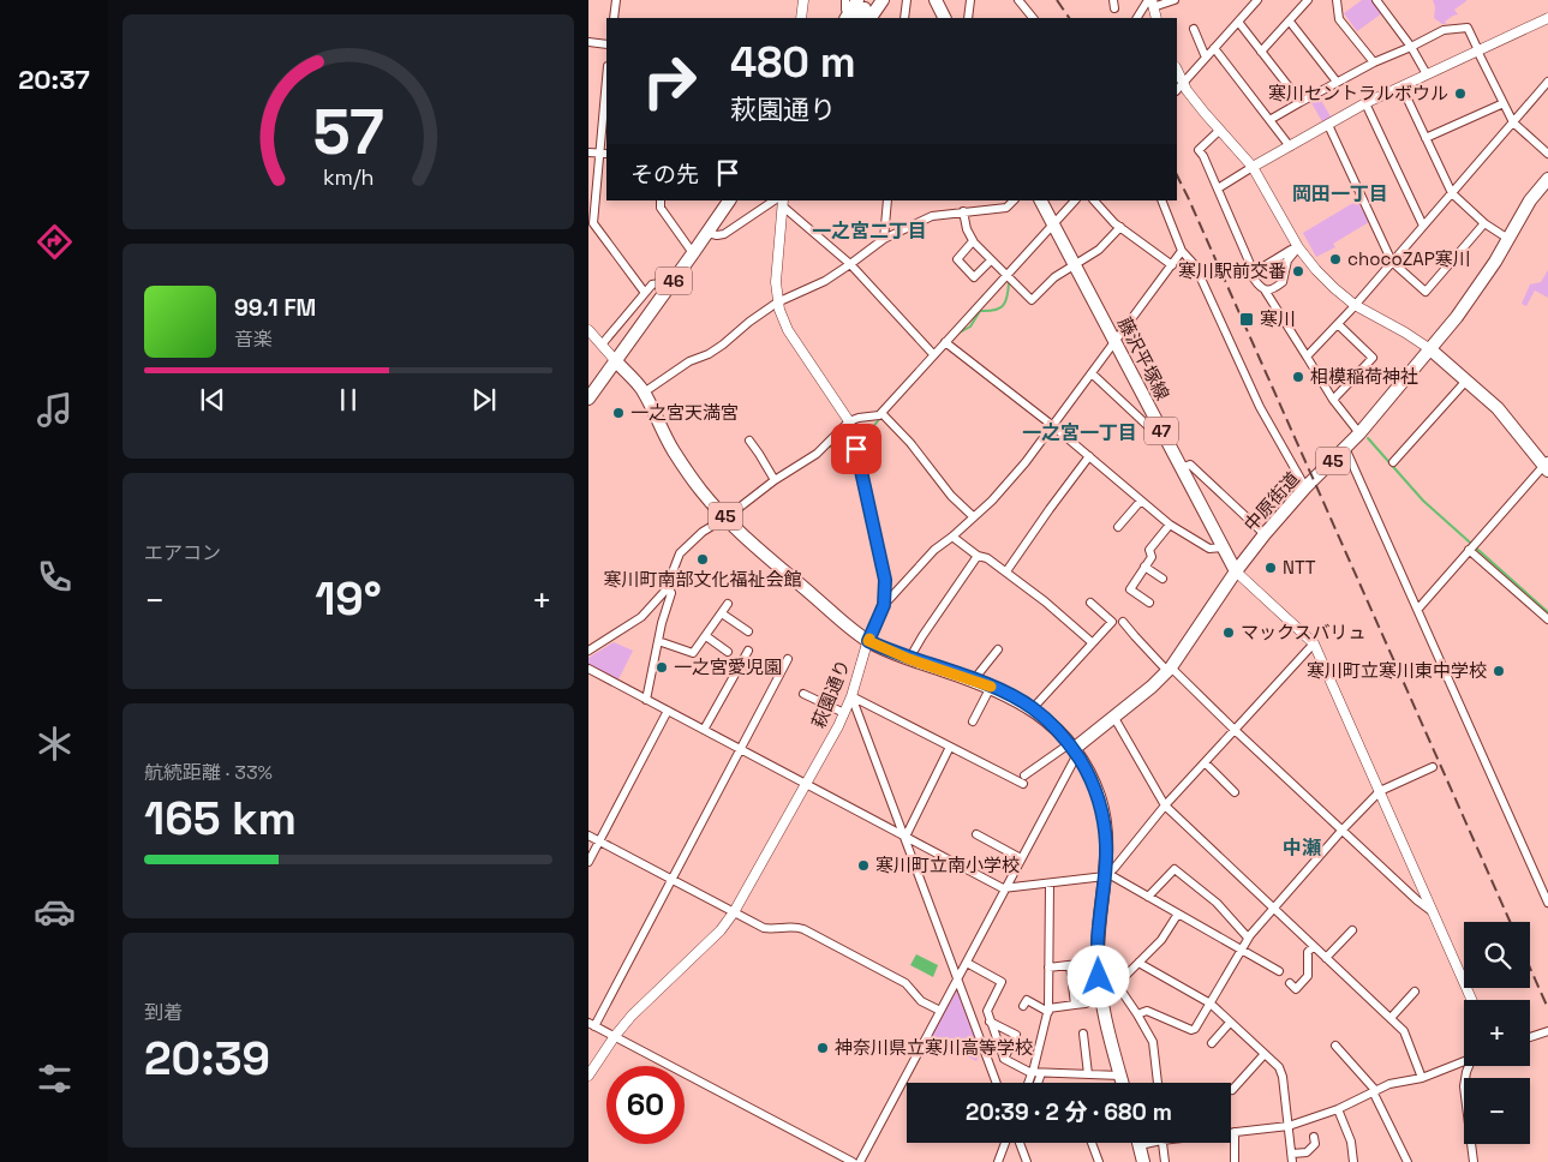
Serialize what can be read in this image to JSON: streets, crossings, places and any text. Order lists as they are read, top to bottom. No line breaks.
{"streets":{"main road":["46","藤沢平塚線","47","45","中原街道"],"street":["萩園通り"]},"crossings":[["46","45"],["藤沢平塚線","47"],["藤沢平塚線","中原街道"],["45","中原街道"],["45","萩園通り"]],"districts":["岡田一丁目","一之宮二丁目","一之宮一丁目","中瀬"],"places":{"other":["寒川セントラルボウル","chocoZAP寒川","寒川駅前交番","相模稲荷神社","一之宮天満宮","寒川町南部文化福祉会館","NTT","マックスバリュ","一之宮愛児園","寒川町立寒川東中学校","寒川町立南小学校","神奈川県立寒川高等学校"],"transit":["寒川"]},"page":{"tabs":"20:37","turn":["480 m","萩園通り"],"then":"その先","song":["99.1 FM","音楽"],"tile":["エアコン",["航続距離 · 33%","165 km"],["到着","20:39"]],"heat":["−","19°","+"],"map_buttons":["+","−"],"limit":"60","trip":"20:39 · 2 分 · 680 m","gauge":["57","km/h"]}}
